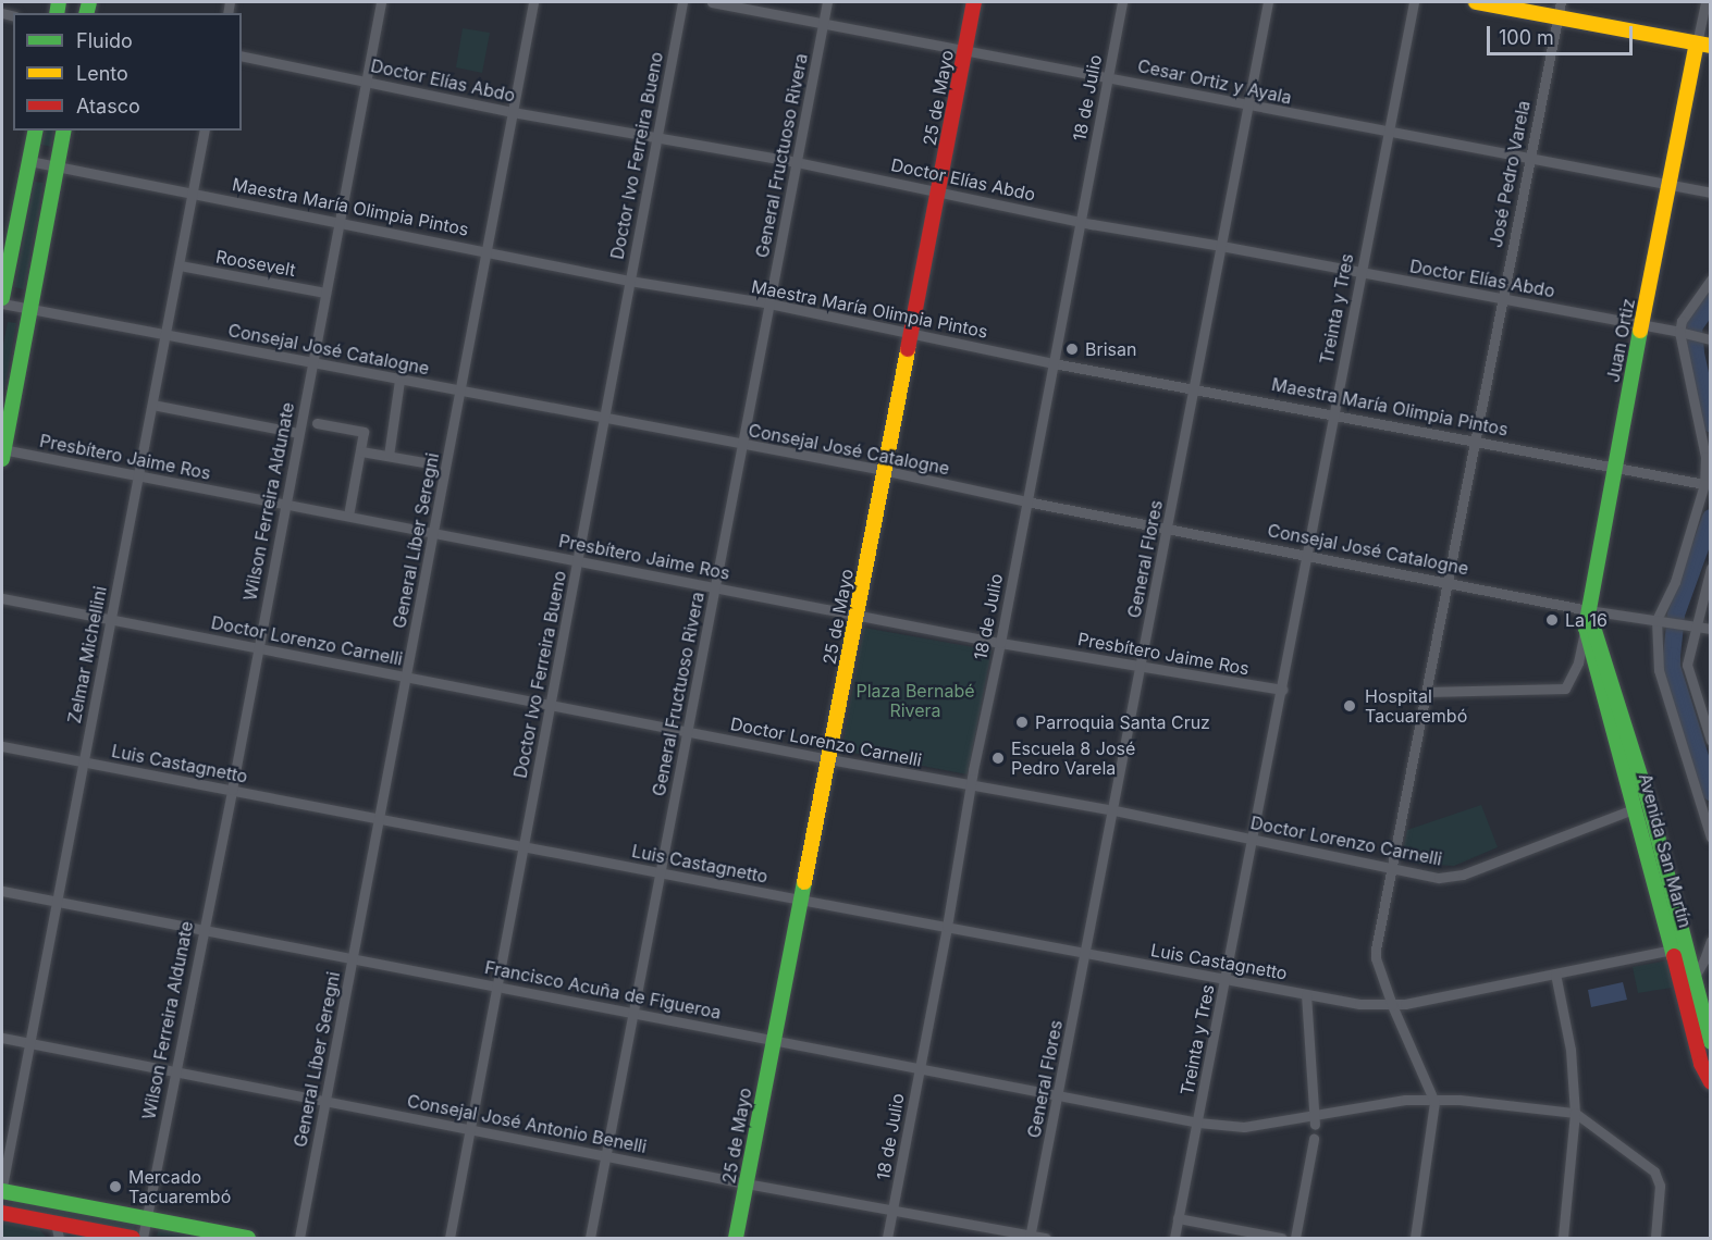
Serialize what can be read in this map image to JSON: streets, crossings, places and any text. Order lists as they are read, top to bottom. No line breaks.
{"streets":{"street":["Doctor Elías Abdo","Cesar Ortiz y Ayala","25 de Mayo","18 de Julio","Doctor Ivo Ferreira Bueno","General Fructuoso Rivera","José Pedro Varela","Maestra María Olimpia Pintos","Roosevelt","Treinta y Tres","Juan Ortiz","Consejal José Catalogne","Presbítero Jaime Ros","Wilson Ferreira Aldunate","General Líber Seregni","General Flores","Doctor Lorenzo Carnelli","Zelmar Michellini","Luis Castagnetto","Avenida San Martín","Francisco Acuña de Figueroa","Consejal José Antonio Benelli"]},"crossings":[["Doctor Elías Abdo","25 de Mayo"],["Doctor Elías Abdo","18 de Julio"],["Doctor Elías Abdo","Doctor Ivo Ferreira Bueno"],["Doctor Elías Abdo","General Fructuoso Rivera"],["Doctor Elías Abdo","José Pedro Varela"],["Doctor Elías Abdo","Treinta y Tres"],["Doctor Elías Abdo","Juan Ortiz"],["Doctor Elías Abdo","Wilson Ferreira Aldunate"],["Doctor Elías Abdo","General Líber Seregni"],["Doctor Elías Abdo","General Flores"],["Cesar Ortiz y Ayala","25 de Mayo"],["Cesar Ortiz y Ayala","18 de Julio"],["Cesar Ortiz y Ayala","General Fructuoso Rivera"],["Cesar Ortiz y Ayala","José Pedro Varela"],["Cesar Ortiz y Ayala","Treinta y Tres"],["Cesar Ortiz y Ayala","Juan Ortiz"],["Cesar Ortiz y Ayala","General Flores"],["25 de Mayo","Maestra María Olimpia Pintos"],["25 de Mayo","Consejal José Catalogne"],["25 de Mayo","Presbítero Jaime Ros"],["25 de Mayo","Doctor Lorenzo Carnelli"],["25 de Mayo","Luis Castagnetto"],["25 de Mayo","Francisco Acuña de Figueroa"],["25 de Mayo","Consejal José Antonio Benelli"],["18 de Julio","Maestra María Olimpia Pintos"],["18 de Julio","Consejal José Catalogne"],["18 de Julio","Presbítero Jaime Ros"],["18 de Julio","Doctor Lorenzo Carnelli"],["18 de Julio","Luis Castagnetto"],["18 de Julio","Francisco Acuña de Figueroa"],["18 de Julio","Consejal José Antonio Benelli"],["Doctor Ivo Ferreira Bueno","Maestra María Olimpia Pintos"],["Doctor Ivo Ferreira Bueno","Consejal José Catalogne"],["Doctor Ivo Ferreira Bueno","Presbítero Jaime Ros"],["Doctor Ivo Ferreira Bueno","Doctor Lorenzo Carnelli"],["Doctor Ivo Ferreira Bueno","Luis Castagnetto"],["Doctor Ivo Ferreira Bueno","Francisco Acuña de Figueroa"],["Doctor Ivo Ferreira Bueno","Consejal José Antonio Benelli"],["General Fructuoso Rivera","Maestra María Olimpia Pintos"],["General Fructuoso Rivera","Consejal José Catalogne"],["General Fructuoso Rivera","Presbítero Jaime Ros"],["General Fructuoso Rivera","Doctor Lorenzo Carnelli"],["General Fructuoso Rivera","Luis Castagnetto"],["General Fructuoso Rivera","Francisco Acuña de Figueroa"],["General Fructuoso Rivera","Consejal José Antonio Benelli"],["José Pedro Varela","Maestra María Olimpia Pintos"],["José Pedro Varela","Juan Ortiz"],["José Pedro Varela","Consejal José Catalogne"],["José Pedro Varela","Doctor Lorenzo Carnelli"],["José Pedro Varela","Luis Castagnetto"],["José Pedro Varela","Francisco Acuña de Figueroa"],["Maestra María Olimpia Pintos","Treinta y Tres"],["Maestra María Olimpia Pintos","Juan Ortiz"],["Maestra María Olimpia Pintos","Wilson Ferreira Aldunate"],["Maestra María Olimpia Pintos","General Líber Seregni"],["Maestra María Olimpia Pintos","General Flores"],["Maestra María Olimpia Pintos","Zelmar Michellini"],["Roosevelt","Wilson Ferreira Aldunate"],["Roosevelt","Zelmar Michellini"],["Treinta y Tres","Consejal José Catalogne"],["Treinta y Tres","Presbítero Jaime Ros"],["Treinta y Tres","Doctor Lorenzo Carnelli"],["Treinta y Tres","Luis Castagnetto"],["Treinta y Tres","Francisco Acuña de Figueroa"],["Juan Ortiz","Consejal José Catalogne"],["Juan Ortiz","Avenida San Martín"],["Consejal José Catalogne","Wilson Ferreira Aldunate"],["Consejal José Catalogne","General Líber Seregni"],["Consejal José Catalogne","General Flores"],["Consejal José Catalogne","Zelmar Michellini"],["Consejal José Catalogne","Avenida San Martín"],["Presbítero Jaime Ros","Wilson Ferreira Aldunate"],["Presbítero Jaime Ros","General Líber Seregni"],["Presbítero Jaime Ros","General Flores"],["Presbítero Jaime Ros","Zelmar Michellini"],["Wilson Ferreira Aldunate","Doctor Lorenzo Carnelli"],["Wilson Ferreira Aldunate","Luis Castagnetto"],["Wilson Ferreira Aldunate","Francisco Acuña de Figueroa"],["Wilson Ferreira Aldunate","Consejal José Antonio Benelli"],["General Líber Seregni","Doctor Lorenzo Carnelli"],["General Líber Seregni","Luis Castagnetto"],["General Líber Seregni","Francisco Acuña de Figueroa"],["General Líber Seregni","Consejal José Antonio Benelli"],["General Flores","Doctor Lorenzo Carnelli"],["General Flores","Luis Castagnetto"],["General Flores","Francisco Acuña de Figueroa"],["General Flores","Consejal José Antonio Benelli"],["Doctor Lorenzo Carnelli","Zelmar Michellini"],["Doctor Lorenzo Carnelli","Avenida San Martín"],["Zelmar Michellini","Luis Castagnetto"],["Zelmar Michellini","Francisco Acuña de Figueroa"],["Zelmar Michellini","Consejal José Antonio Benelli"],["Luis Castagnetto","Avenida San Martín"]],"parks":["Plaza Bernabé Rivera"],"places":["Brisan","La 16","Hospital Tacuarembó","Parroquia Santa Cruz","Escuela 8 José Pedro Varela","Mercado Tacuarembó"],"legend":["Fluido","Lento","Atasco"],"scale_bar":"100 m"}
